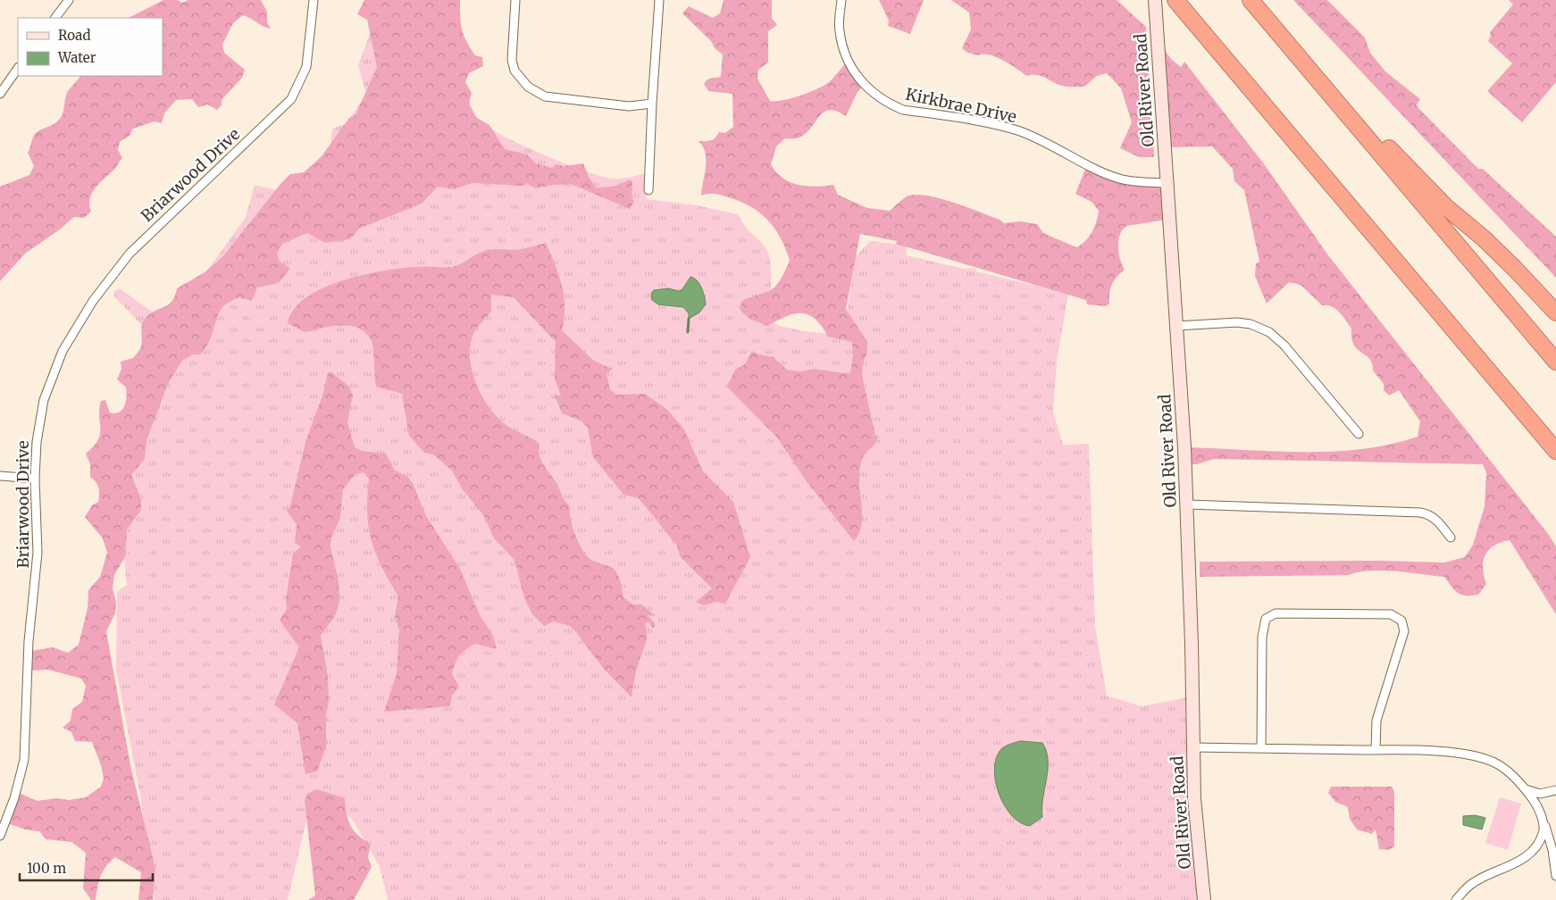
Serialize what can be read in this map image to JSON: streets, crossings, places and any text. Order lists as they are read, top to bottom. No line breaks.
{"streets":{"main road":["Old River Road"],"street":["Kirkbrae Drive","Briarwood Drive"]},"crossings":[["Old River Road","Kirkbrae Drive"]],"legend":["Road","Water"],"scale_bar":"100 m"}
